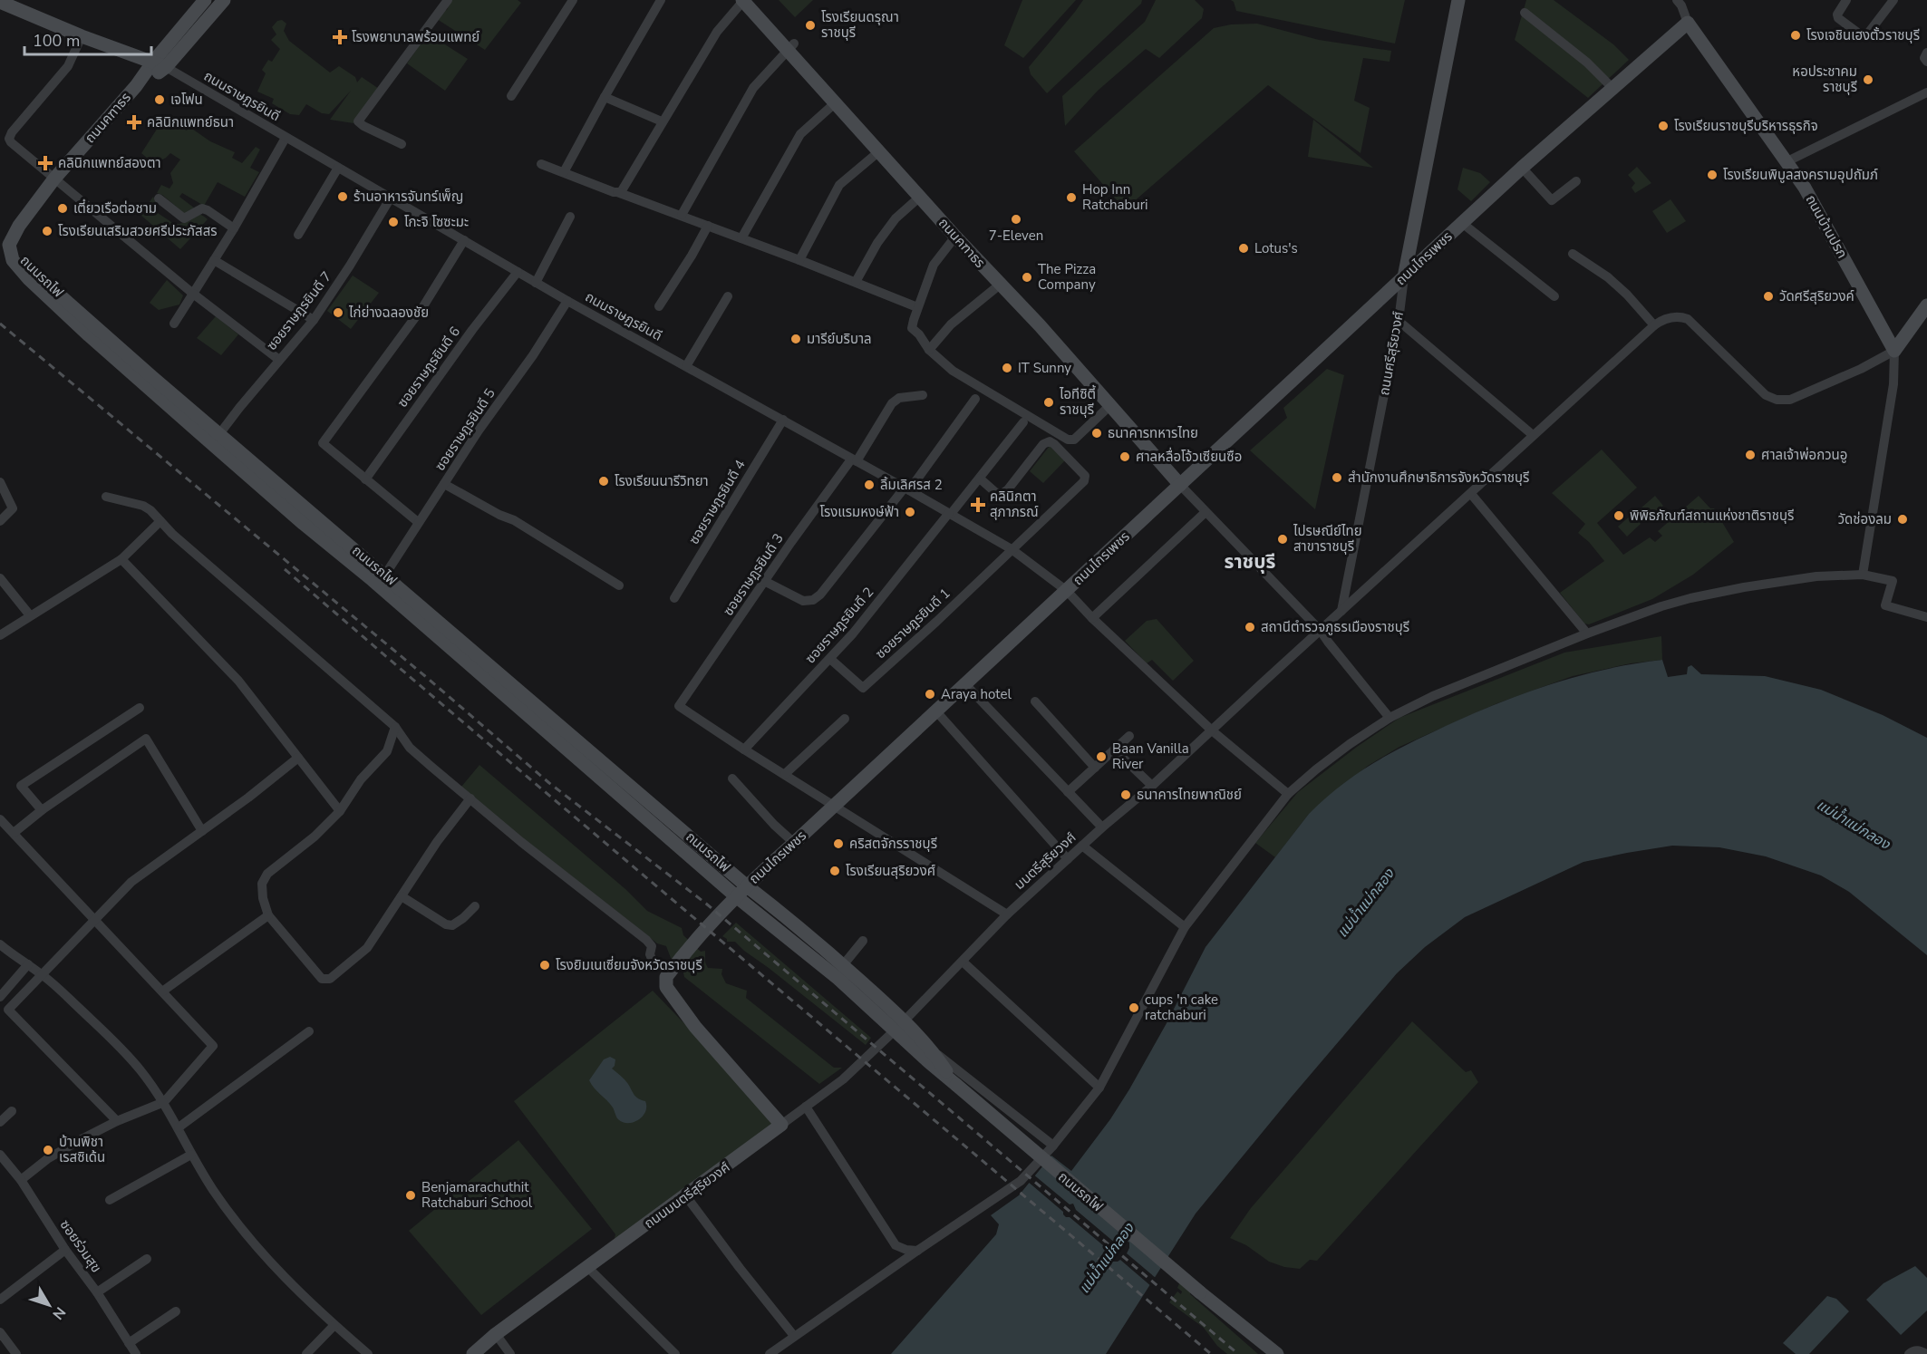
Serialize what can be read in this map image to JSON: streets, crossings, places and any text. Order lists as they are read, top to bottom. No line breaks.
{"streets":{"street":["ถนนราษฎรยินดี","ถนนคฑาธร","ถนนบ้านปรก","ถนนไกรเพชร","ถนนรถไฟ","ซอยราษฎรยินดี 7","ถนนศรีสุริยวงศ์","ซอยราษฎรยินดี 6","ซอยราษฎรยินดี 5","ซอยราษฎรยินดี 4","ซอยราษฎรยินดี 3","ซอยราษฎรยินดี 1","ซอยราษฎรยินดี 2","มนตรีสุริยวงศ์","ถนนมนตรีสุริยวงศ์","ซอยร่วมสุข"]},"crossings":[["ถนนราษฎรยินดี","ถนนคฑาธร"],["ถนนราษฎรยินดี","ถนนไกรเพชร"],["ถนนราษฎรยินดี","ซอยราษฎรยินดี 7"],["ถนนราษฎรยินดี","ซอยราษฎรยินดี 6"],["ถนนราษฎรยินดี","ซอยราษฎรยินดี 5"],["ถนนราษฎรยินดี","ซอยราษฎรยินดี 4"],["ถนนราษฎรยินดี","ซอยราษฎรยินดี 3"],["ถนนราษฎรยินดี","ซอยราษฎรยินดี 1"],["ถนนราษฎรยินดี","ซอยราษฎรยินดี 2"],["ถนนราษฎรยินดี","มนตรีสุริยวงศ์"],["ถนนคฑาธร","ถนนไกรเพชร"],["ถนนคฑาธร","ถนนรถไฟ"],["ถนนบ้านปรก","ถนนไกรเพชร"],["ถนนไกรเพชร","ถนนรถไฟ"],["ถนนไกรเพชร","ถนนศรีสุริยวงศ์"],["ถนนรถไฟ","ซอยราษฎรยินดี 7"],["ถนนรถไฟ","ซอยราษฎรยินดี 5"],["ถนนรถไฟ","มนตรีสุริยวงศ์"],["ถนนรถไฟ","ถนนมนตรีสุริยวงศ์"],["ถนนศรีสุริยวงศ์","มนตรีสุริยวงศ์"],["ซอยราษฎรยินดี 3","ซอยราษฎรยินดี 2"],["ซอยราษฎรยินดี 1","ซอยราษฎรยินดี 2"],["มนตรีสุริยวงศ์","ถนนมนตรีสุริยวงศ์"]],"districts":["ราชบุรี"],"water":["แม่น้ำแม่กลอง"],"places":{"other":["โรงเรียนดรุณา ราชบุรี","โรงเจชินเฮงตั้วราชบุรี","หอประชาคม ราชบุรี","เจโฟน","โรงเรียนราชบุรีบริหารธุรกิจ","โรงเรียนพิบูลสงครามอุปถัมภ์","ร้านอาหารจันทร์เพ็ญ","Hop Inn Ratchaburi","เตี๋ยวเรือต่อชาม","7-Eleven","โกะจิ โซซะมะ","โรงเรียนเสริมสวยศรีประภัสสร","Lotus's","The Pizza Company","วัดศรีสุริยวงค์","ไก่ย่างฉลองชัย","มารีย์บริบาล","IT Sunny","ไอทีซิตี้ ราชบุรี","ธนาคารทหารไทย","ศาลเจ้าพ่อกวนอู","ศาลหลื่อโจ้วเซียนซือ","สำนักงานศึกษาธิการจังหวัดราชบุรี","โรงเรียนนารีวิทยา","ลิ้มเลิศรส 2","โรงแรมหงษ์ฟ้า","พิพิธภัณฑ์สถานแห่งชาติราชบุรี","วัดช่องลม","ไปรษณีย์ไทย สาขาราชบุรี","สถานีตำรวจภูธรเมืองราชบุรี","Araya hotel","Baan Vanilla River","ธนาคารไทยพาณิชย์","คริสตจักรราชบุรี","โรงเรียนสุริยวงศ์","โรงยิมเนเซี่ยมจังหวัดราชบุรี","cups 'n cake ratchaburi","บ้านพิชา เรสซิเด้น","Benjamarachuthit Ratchaburi School"],"health":["โรงพยาบาลพร้อมแพทย์","คลินิกแพทย์ธนา","คลินิกแพทย์สองตา","คลินิกตา สุภาภรณ์"]},"scale_bar":"100 m","north":"bottom right"}
